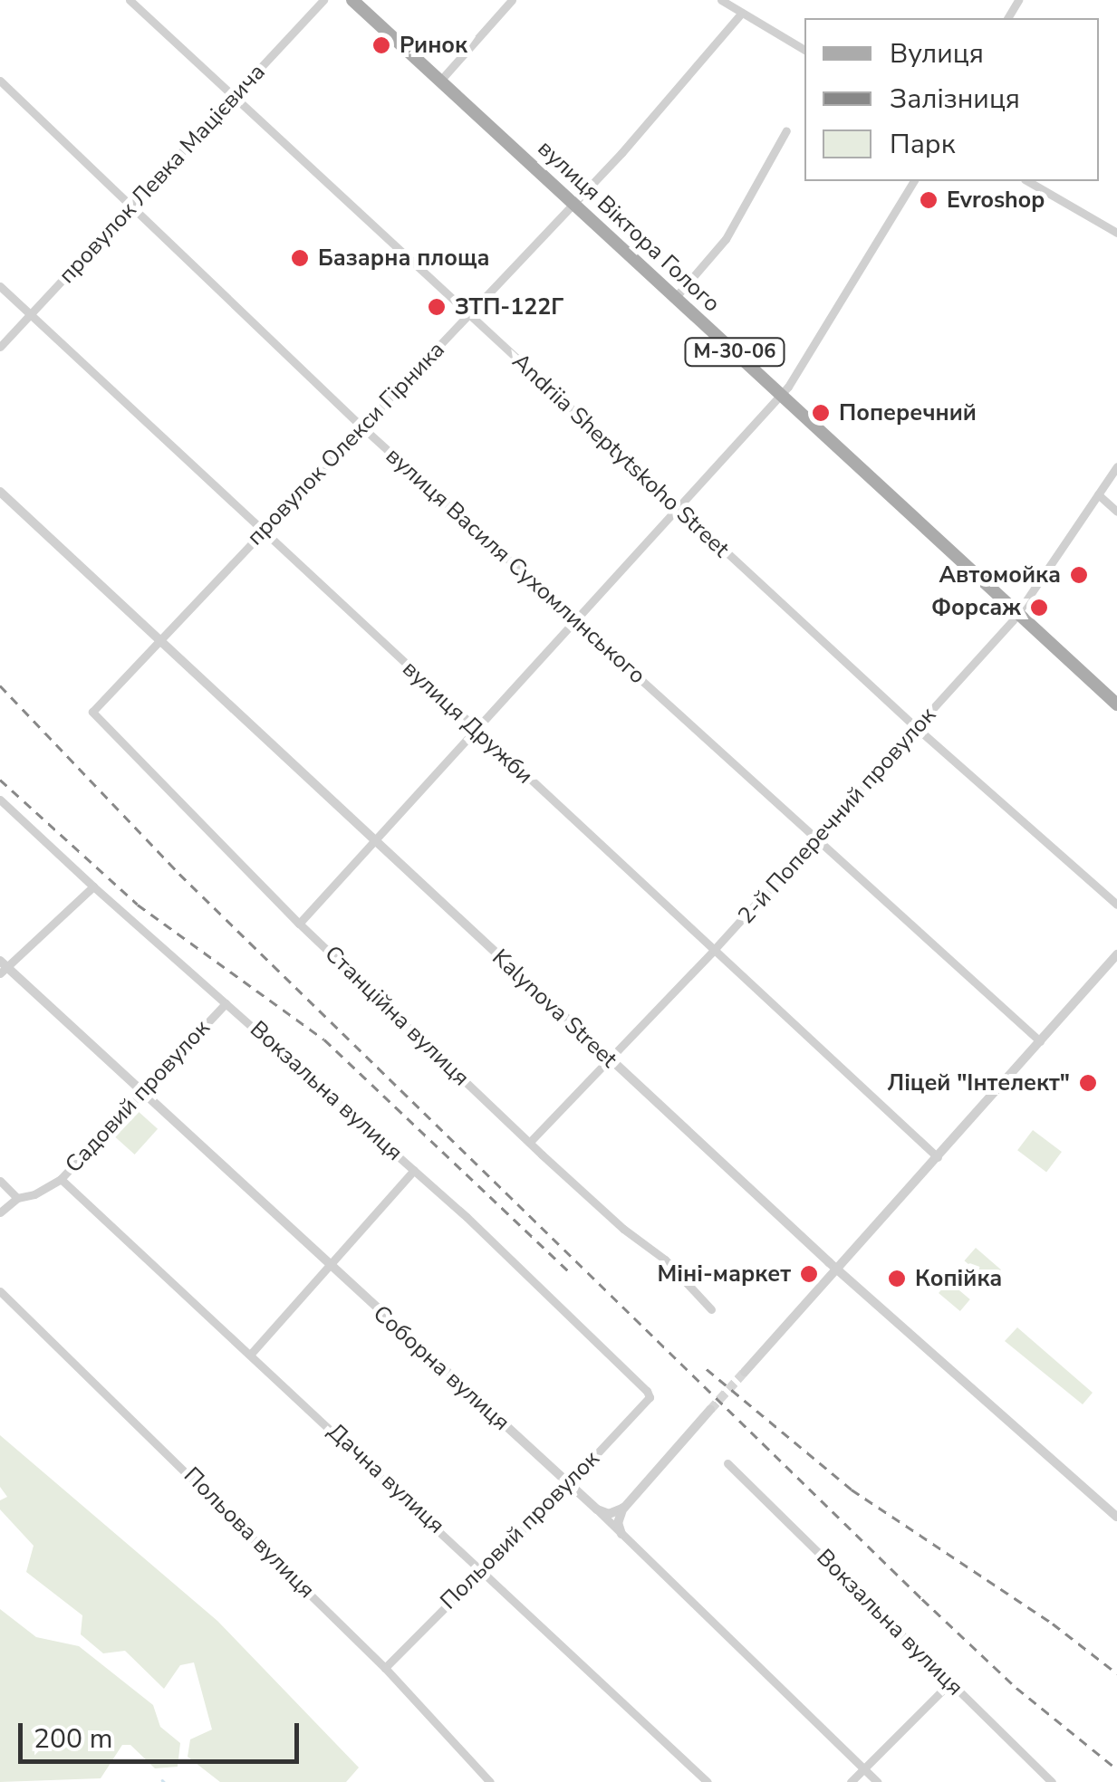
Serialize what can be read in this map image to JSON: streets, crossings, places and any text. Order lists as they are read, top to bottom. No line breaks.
{"streets":{"main road":["вулиця Віктора Голого","М-30-06"],"street":["провулок Левка Мацієвича","провулок Олекси Гірника","Andriia Sheptytskoho Street","вулиця Василя Сухомлинського","вулиця Дружби","2-й Поперечний провулок","Kalynova Street","Станційна вулиця","Вокзальна вулиця","Садовий провулок","Соборна вулиця","Дачна вулиця","Польовий провулок","Польова вулиця"]},"crossings":[["провулок Левка Мацієвича","Andriia Sheptytskoho Street"],["провулок Левка Мацієвича","вулиця Василя Сухомлинського"],["провулок Левка Мацієвича","вулиця Дружби"],["вулиця Віктора Голого","провулок Олекси Гірника"],["вулиця Віктора Голого","2-й Поперечний провулок"],["провулок Олекси Гірника","Andriia Sheptytskoho Street"],["провулок Олекси Гірника","вулиця Василя Сухомлинського"],["провулок Олекси Гірника","вулиця Дружби"],["провулок Олекси Гірника","Kalynova Street"],["провулок Олекси Гірника","Станційна вулиця"],["Andriia Sheptytskoho Street","2-й Поперечний провулок"],["вулиця Василя Сухомлинського","2-й Поперечний провулок"],["вулиця Дружби","2-й Поперечний провулок"],["2-й Поперечний провулок","Kalynova Street"],["2-й Поперечний провулок","Станційна вулиця"],["Вокзальна вулиця","Садовий провулок"],["Вокзальна вулиця","Польовий провулок"],["Садовий провулок","Соборна вулиця"],["Садовий провулок","Дачна вулиця"],["Соборна вулиця","Польовий провулок"],["Дачна вулиця","Польовий провулок"],["Польовий провулок","Польова вулиця"]],"places":["Ринок","Evroshop","Базарна площа","ЗТП-122Г","Поперечний","Автомойка","Форсаж","Ліцей \"Інтелект\"","Міні-маркет","Копійка"],"legend":["Вулиця","Залізниця","Парк"],"scale_bar":"200 m"}
